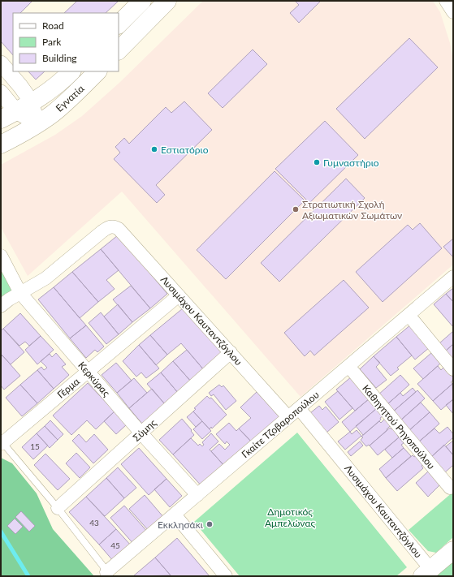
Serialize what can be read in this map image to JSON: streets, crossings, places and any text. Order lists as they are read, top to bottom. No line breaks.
{"streets":{"main road":["Εγνατία"],"street":["Λυσιμάχου Καυταντζόγλου","Κερκύρας","Γέρμα","Γκαίτε Τζοβαροπούλου","Καθηγητού Ρηγοπούλου","Σύμης"]},"crossings":[["Λυσιμάχου Καυταντζόγλου","Κερκύρας"],["Λυσιμάχου Καυταντζόγλου","Γέρμα"],["Λυσιμάχου Καυταντζόγλου","Γκαίτε Τζοβαροπούλου"],["Λυσιμάχου Καυταντζόγλου","Σύμης"],["Κερκύρας","Γέρμα"],["Κερκύρας","Γκαίτε Τζοβαροπούλου"],["Κερκύρας","Σύμης"],["Γκαίτε Τζοβαροπούλου","Καθηγητού Ρηγοπούλου"]],"parks":["Δημοτικός Αμπελώνας"],"places":["Εστιατόριο","Γυμναστήριο","Στρατιωτική Σχολή Αξιωματικών Σωμάτων","Εκκλησάκι"],"house_numbers":["15","43","45"],"legend":["Road","Park","Building"]}
